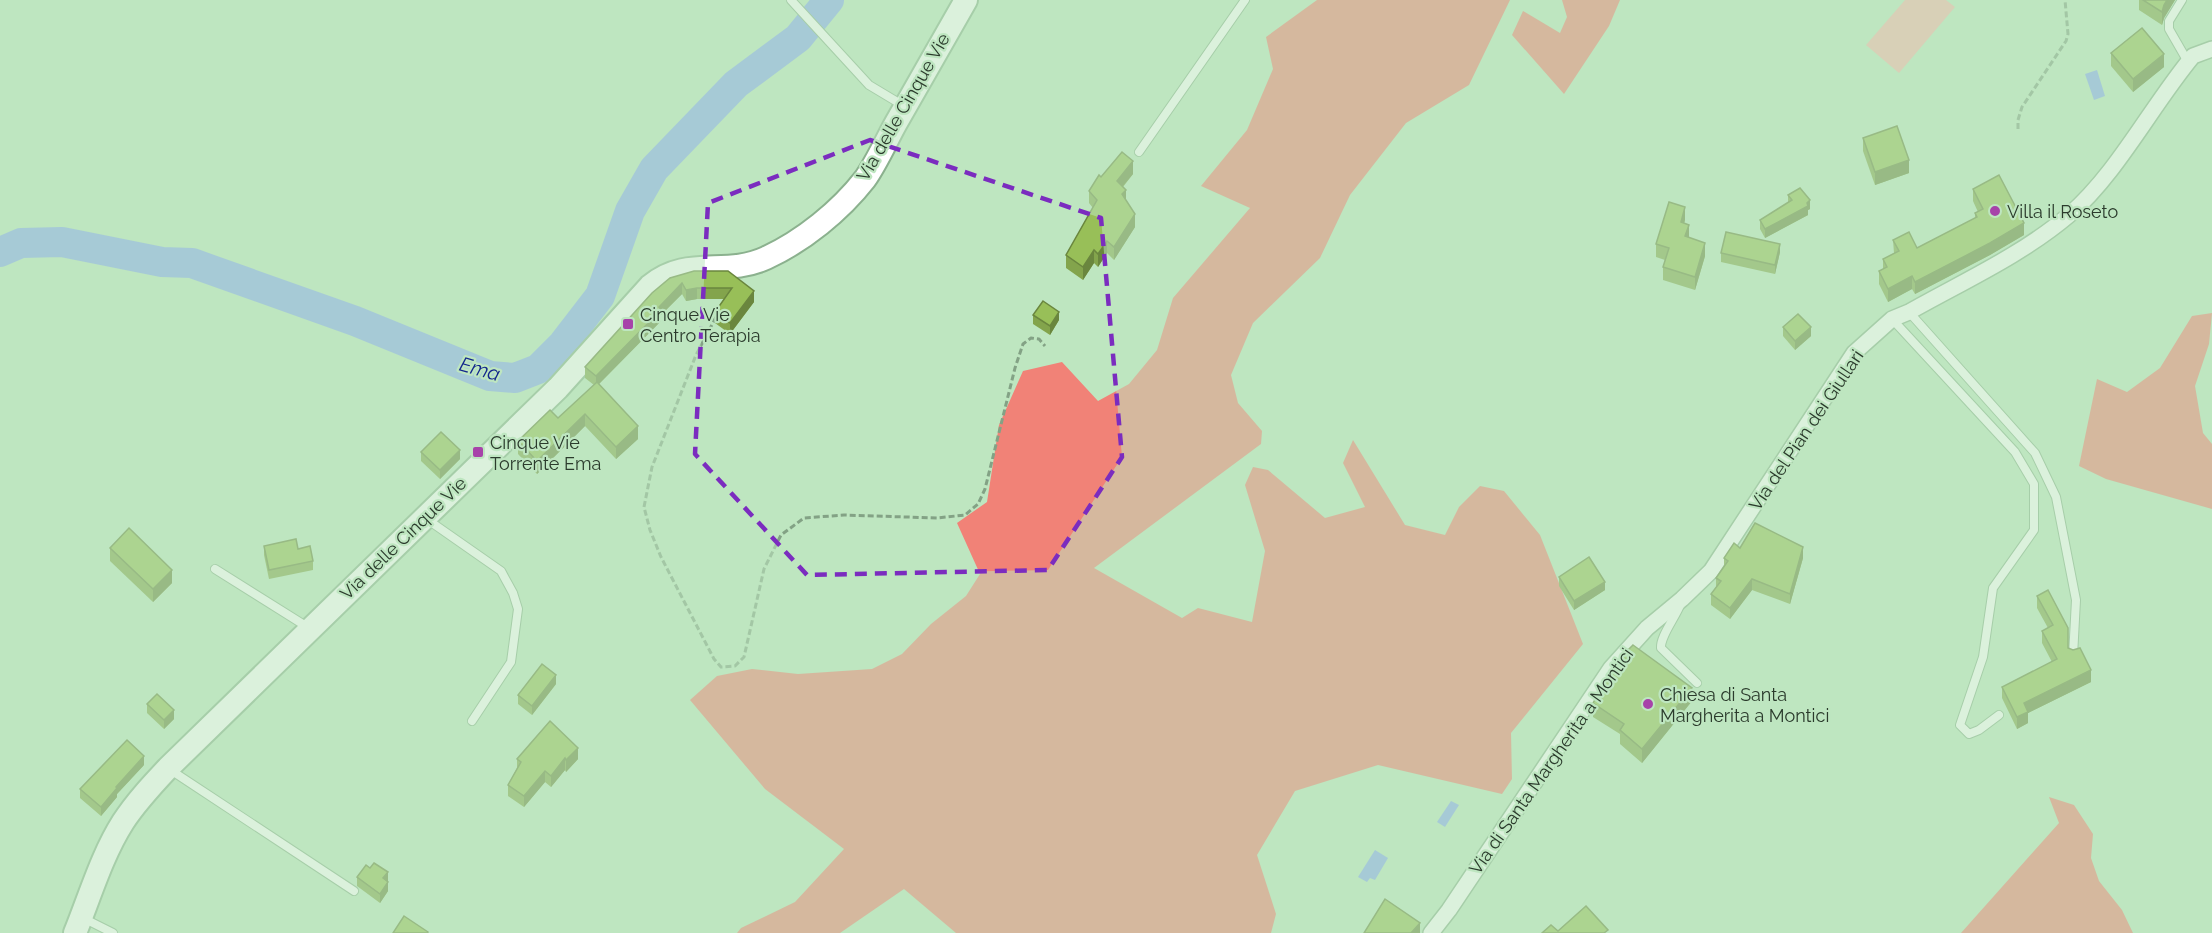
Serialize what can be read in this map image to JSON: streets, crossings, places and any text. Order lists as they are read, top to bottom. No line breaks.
{"streets":{"street":["Via delle Cinque Vie","Via del Pian dei Giullari","Via di Santa Margherita a Montici"]},"crossings":[["Via del Pian dei Giullari","Via di Santa Margherita a Montici"]],"water":["Ema"],"places":{"other":["Villa il Roseto","Chiesa di Santa Margherita a Montici"],"transit":["Cinque Vie Centro Terapia","Cinque Vie Torrente Ema"]}}
